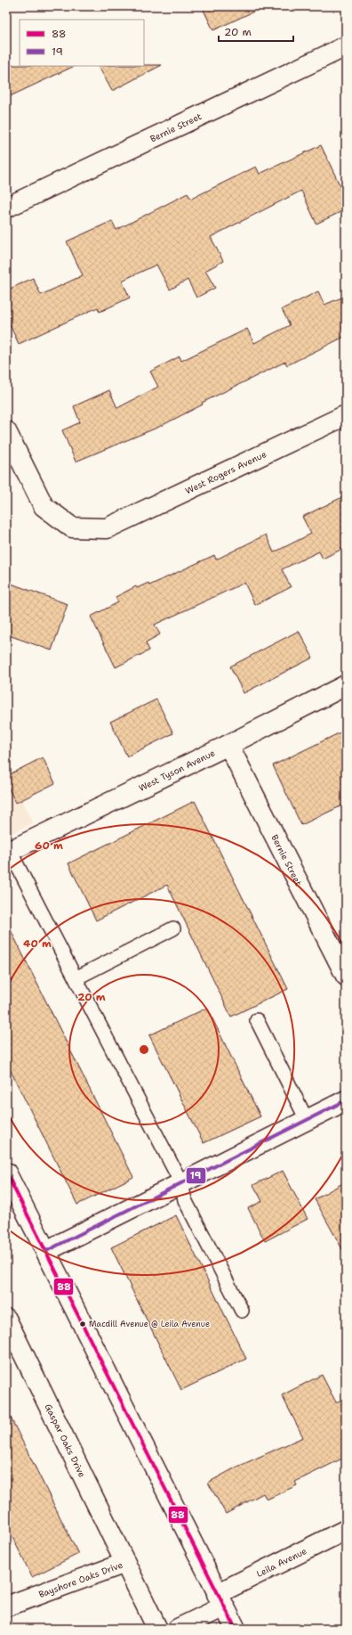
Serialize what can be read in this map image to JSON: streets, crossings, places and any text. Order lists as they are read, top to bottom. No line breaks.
{"streets":{"street":["Bernie Street","West Rogers Avenue","West Tyson Avenue","Gaspar Oaks Drive","Leila Avenue","Bayshore Oaks Drive"]},"crossings":[["Bernie Street","West Tyson Avenue"],["Gaspar Oaks Drive","Bayshore Oaks Drive"]],"places":["Macdill Avenue @ Leila Avenue"],"lines":["transit line 19","transit line 88"],"legend":["88","19"],"scale_bar":"20 m","rings":["60 m","40 m","20 m"]}
